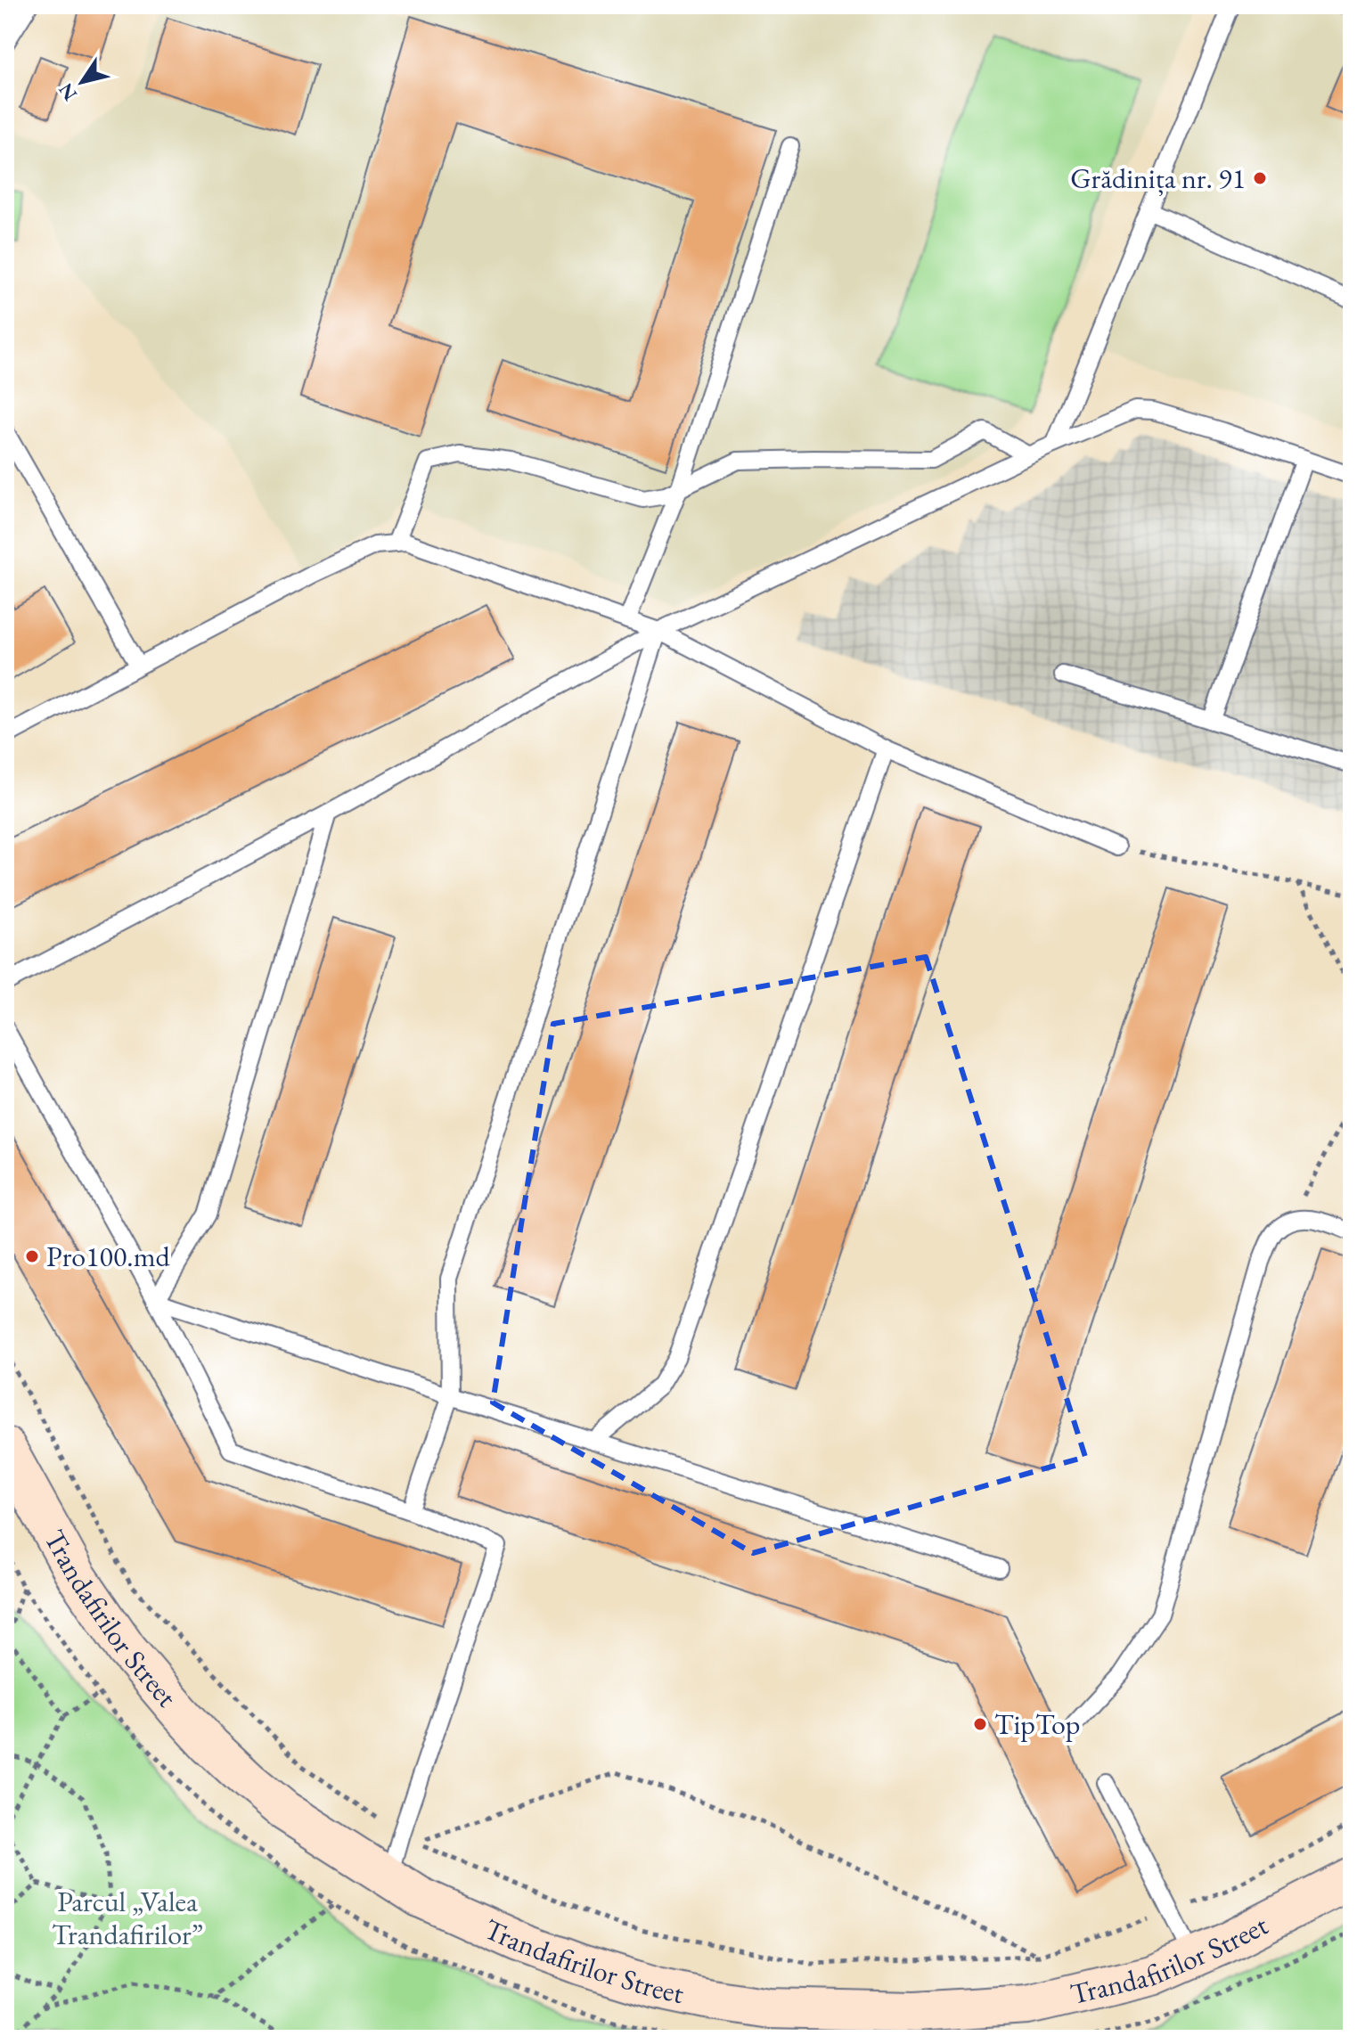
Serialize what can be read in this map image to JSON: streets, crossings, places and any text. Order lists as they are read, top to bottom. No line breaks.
{"streets":{"main road":["Trandafirilor Street"]},"parks":["Parcul „Valea Trandafirilor”"],"places":["Grădinița nr. 91","Pro100.md","TipTop"],"north":"bottom left"}
